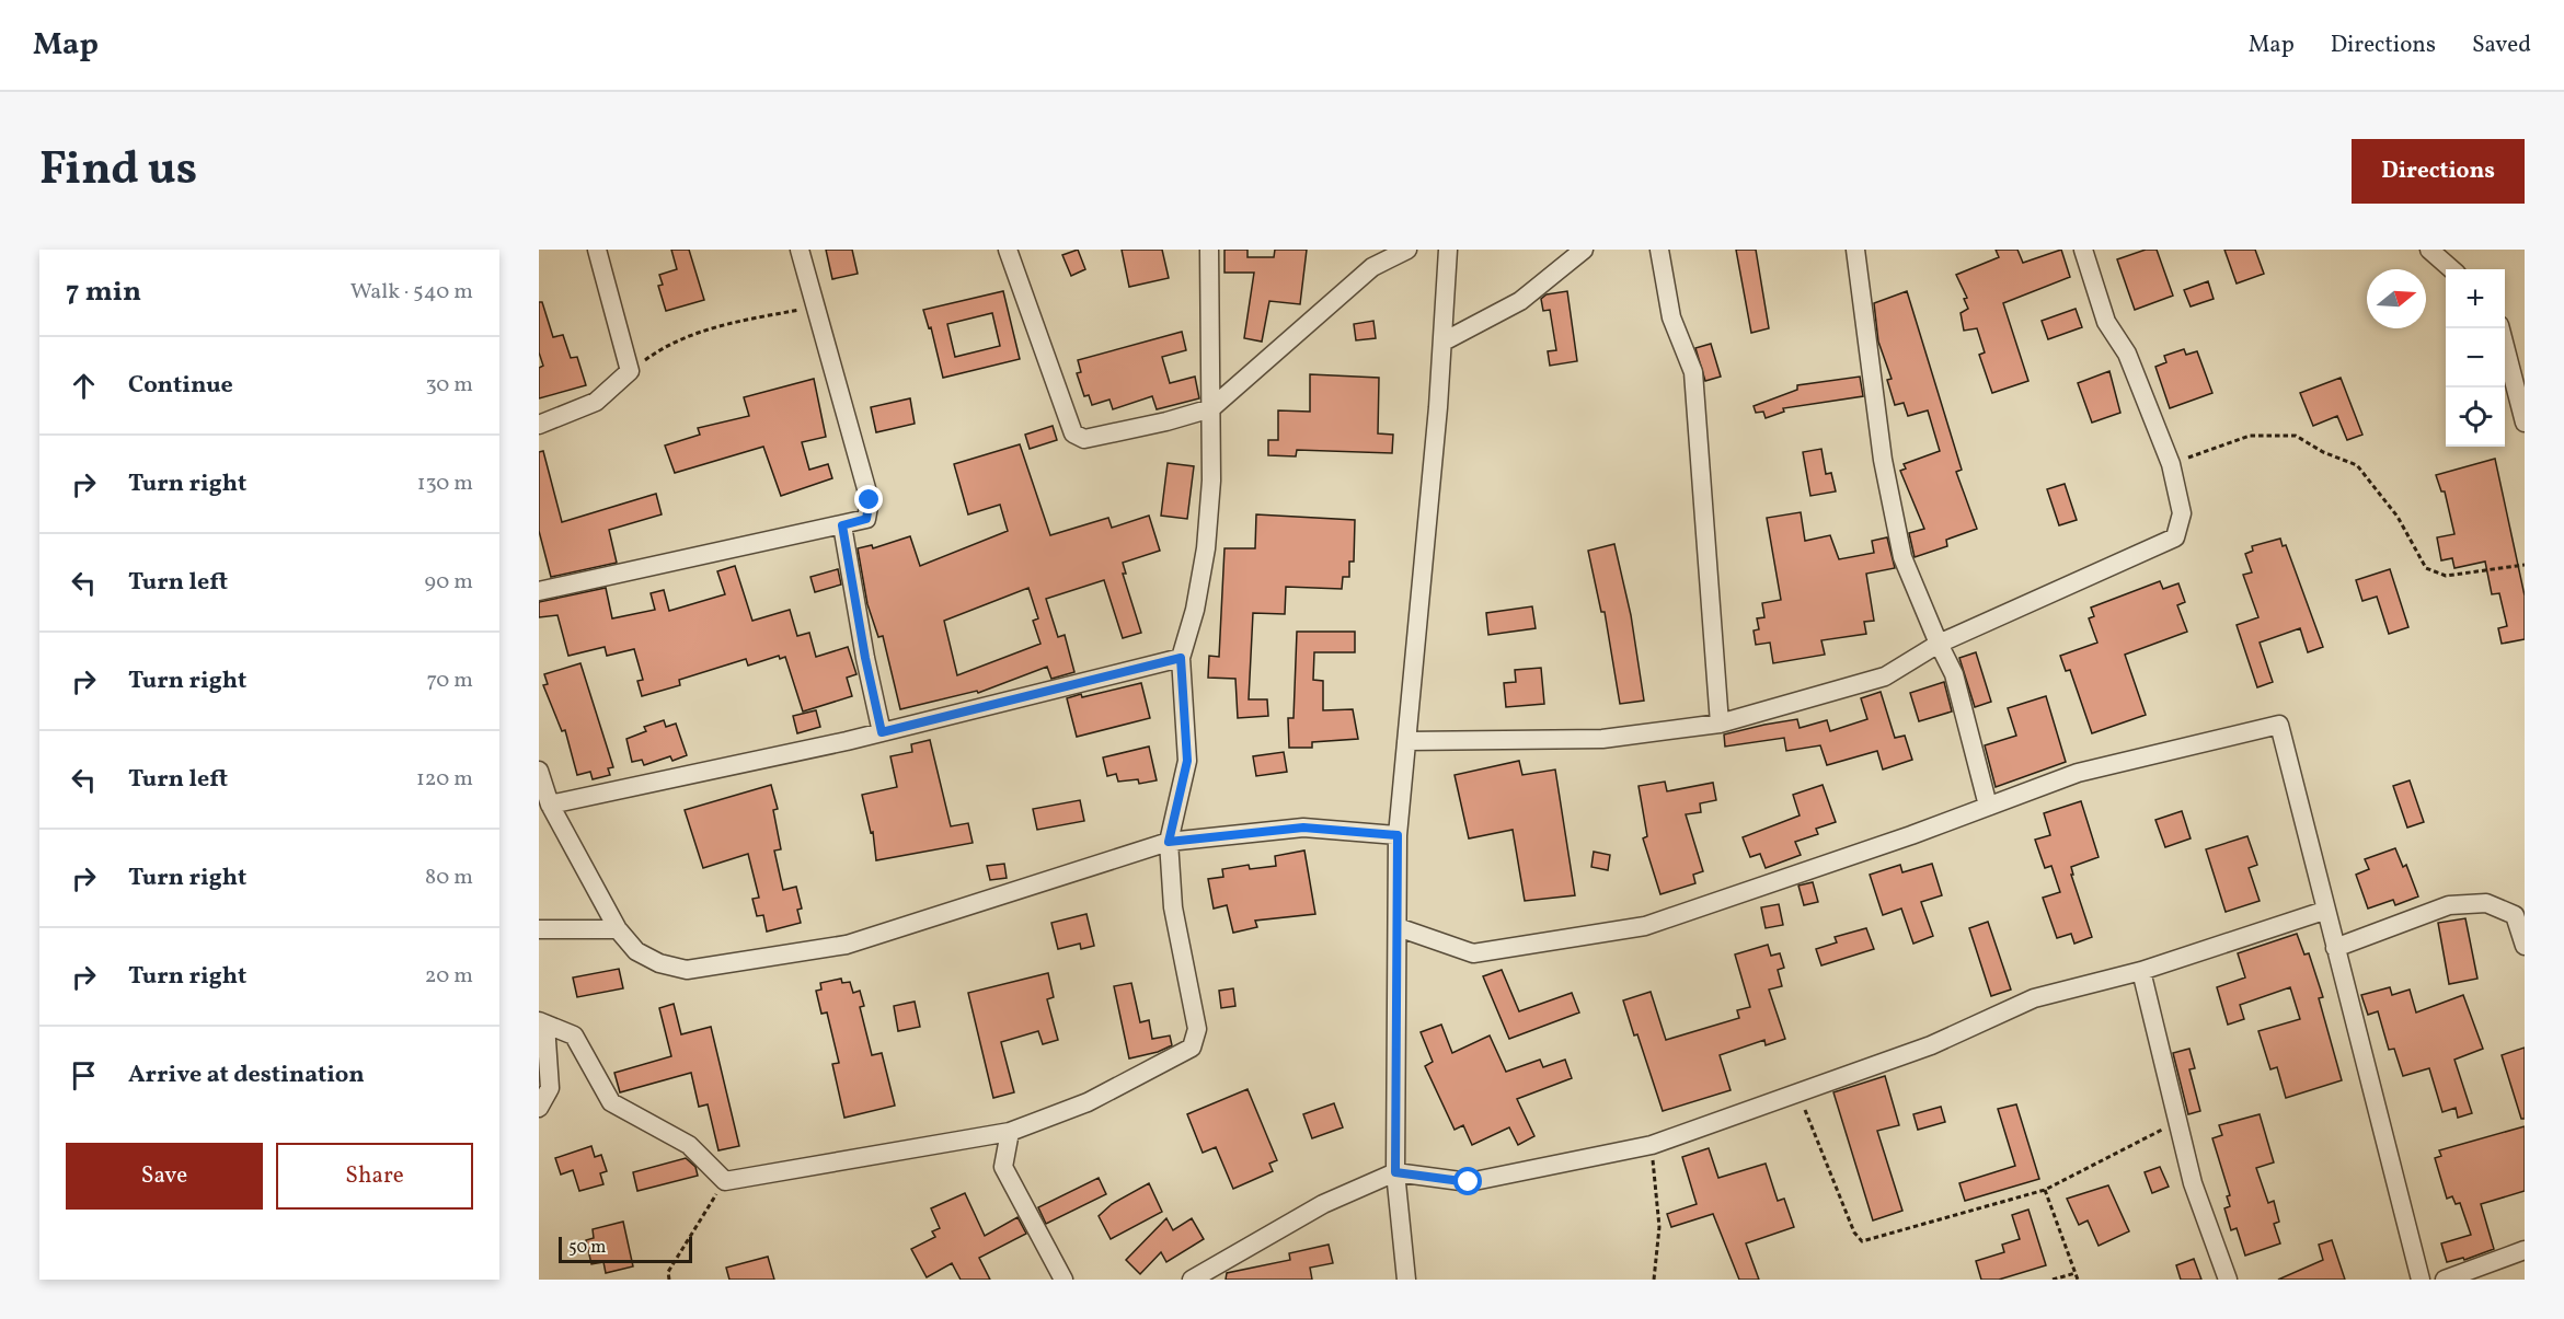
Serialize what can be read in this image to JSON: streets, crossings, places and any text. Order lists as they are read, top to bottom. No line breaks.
{"scale_bar":"50 m","north":"right","page":{"header":"Map","nav":["Map","Directions","Saved"],"title":"Find us","buttons":["Directions",["Save","Share"]],"heading":["7 min","Walk · 540 m"],"map_buttons":["+","−"],"list":[["Continue","30 m"],["Turn right","130 m"],["Turn left","90 m"],["Turn right","70 m"],["Turn left","120 m"],["Turn right","80 m"],["Turn right","20 m"],"Arrive at destination"],"scale":"50 m"}}
